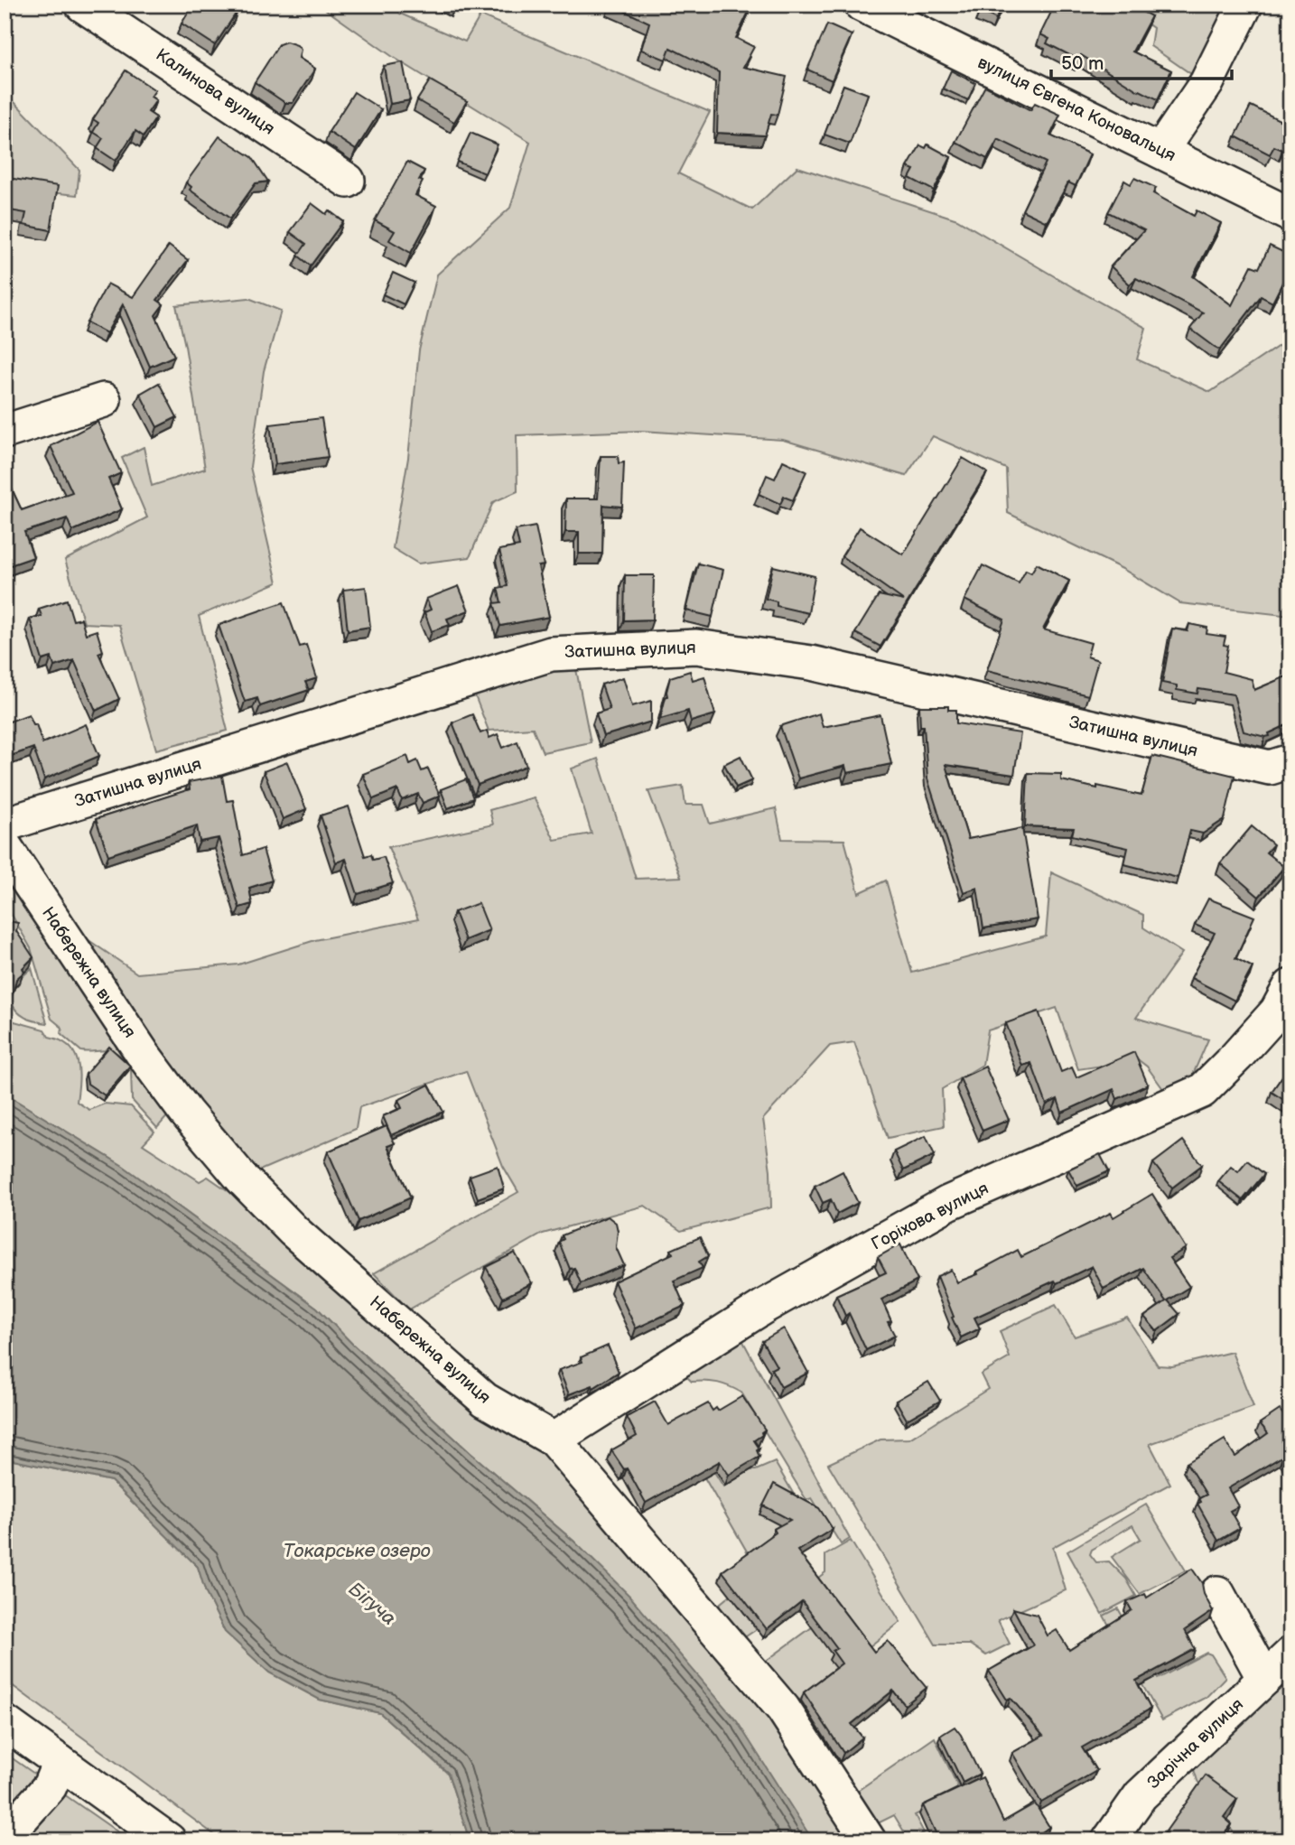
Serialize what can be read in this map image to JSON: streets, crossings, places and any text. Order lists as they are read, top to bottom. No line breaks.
{"streets":{"street":["Калинова вулиця","вулиця Євгена Коновальця","Затишна вулиця","Набережна вулиця","Горіхова вулиця","Зарічна вулиця"]},"crossings":[["Набережна вулиця","Горіхова вулиця"]],"water":["Токарське озеро","Бігуча"],"scale_bar":"50 m"}
